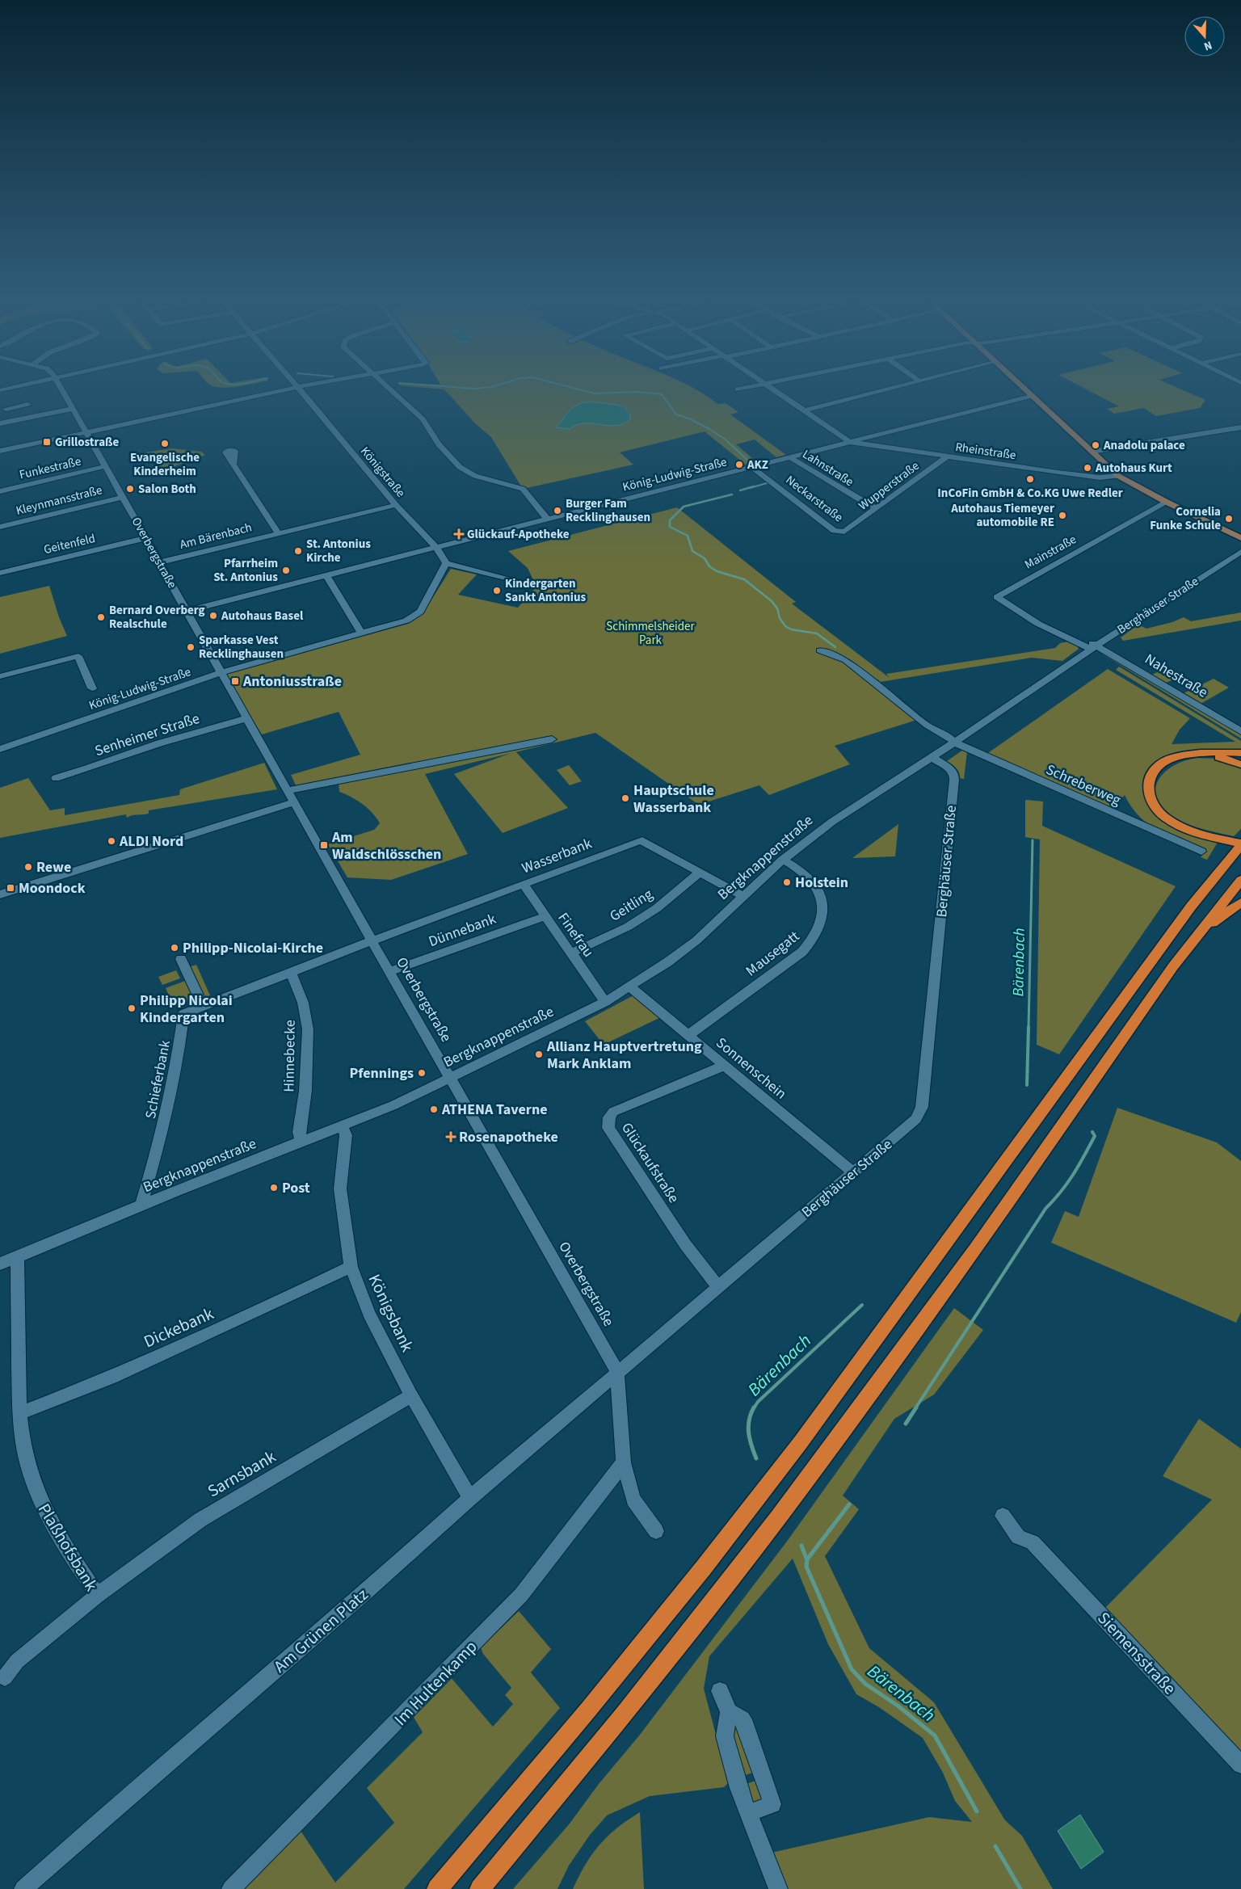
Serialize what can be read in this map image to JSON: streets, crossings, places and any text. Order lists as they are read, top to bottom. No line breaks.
{"streets":{"street":["Rheinstraße","Funkestraße","Lahnstraße","Königstraße","König-Ludwig-Straße","Wupperstraße","Neckarstraße","Kleynmansstraße","Am Bärenbach","Geitenfeld","Mainstraße","Overbergstraße","Berghäuser Straße","Nahestraße","Senheimer Straße","Schreberweg","Wasserbank","Bergknappenstraße","Geitling","Dünnebank","Finefrau","Mausegatt","Hinnebecke","Sonnenschein","Schieferbank","Glückaufstraße","Königsbank","Dickebank","Sarnsbank","Plaßhofsbank","Am Grünen Platz","Siemensstraße","Im Hultenkamp"]},"crossings":[["Rheinstraße","König-Ludwig-Straße"],["Rheinstraße","Wupperstraße"],["Funkestraße","Overbergstraße"],["Lahnstraße","König-Ludwig-Straße"],["Lahnstraße","Wupperstraße"],["Königstraße","König-Ludwig-Straße"],["Königstraße","Am Bärenbach"],["König-Ludwig-Straße","Neckarstraße"],["König-Ludwig-Straße","Overbergstraße"],["Wupperstraße","Neckarstraße"],["Kleynmansstraße","Overbergstraße"],["Am Bärenbach","Overbergstraße"],["Geitenfeld","Overbergstraße"],["Mainstraße","Berghäuser Straße"],["Mainstraße","Nahestraße"],["Overbergstraße","Berghäuser Straße"],["Overbergstraße","Senheimer Straße"],["Overbergstraße","Wasserbank"],["Overbergstraße","Bergknappenstraße"],["Overbergstraße","Dünnebank"],["Overbergstraße","Schieferbank"],["Overbergstraße","Am Grünen Platz"],["Berghäuser Straße","Nahestraße"],["Berghäuser Straße","Schreberweg"],["Berghäuser Straße","Bergknappenstraße"],["Berghäuser Straße","Sonnenschein"],["Berghäuser Straße","Glückaufstraße"],["Berghäuser Straße","Am Grünen Platz"],["Schreberweg","Bergknappenstraße"],["Wasserbank","Bergknappenstraße"],["Wasserbank","Geitling"],["Wasserbank","Finefrau"],["Wasserbank","Schieferbank"],["Bergknappenstraße","Finefrau"],["Bergknappenstraße","Mausegatt"],["Bergknappenstraße","Hinnebecke"],["Bergknappenstraße","Sonnenschein"],["Bergknappenstraße","Schieferbank"],["Bergknappenstraße","Königsbank"],["Bergknappenstraße","Plaßhofsbank"],["Geitling","Finefrau"],["Dünnebank","Finefrau"],["Mausegatt","Sonnenschein"],["Hinnebecke","Schieferbank"],["Sonnenschein","Glückaufstraße"],["Königsbank","Dickebank"],["Königsbank","Sarnsbank"],["Königsbank","Am Grünen Platz"],["Dickebank","Plaßhofsbank"],["Sarnsbank","Plaßhofsbank"]],"water":["Bärenbach"],"parks":["Schimmelsheider Park"],"places":{"transit":["Grillostraße","Antoniusstraße","Am Waldschlösschen","Moondock"],"other":["Evangelische Kinderheim","Anadolu palace","AKZ","Autohaus Kurt","InCoFin GmbH & Co.KG Uwe Redler","Salon Both","Burger Fam Recklinghausen","Autohaus Tiemeyer automobile RE","Cornelia Funke Schule","St. Antonius Kirche","Pfarrheim St. Antonius","Kindergarten Sankt Antonius","Autohaus Basel","Bernard Overberg Realschule","Sparkasse Vest Recklinghausen","Hauptschule Wasserbank","ALDI Nord","Rewe","Holstein","Philipp-Nicolai-Kirche","Philipp Nicolai Kindergarten","Allianz Hauptvertretung Mark Anklam","Pfennings","ATHENA Taverne","Post"],"health":["Glückauf-Apotheke","Rosenapotheke"]},"north":"bottom"}
